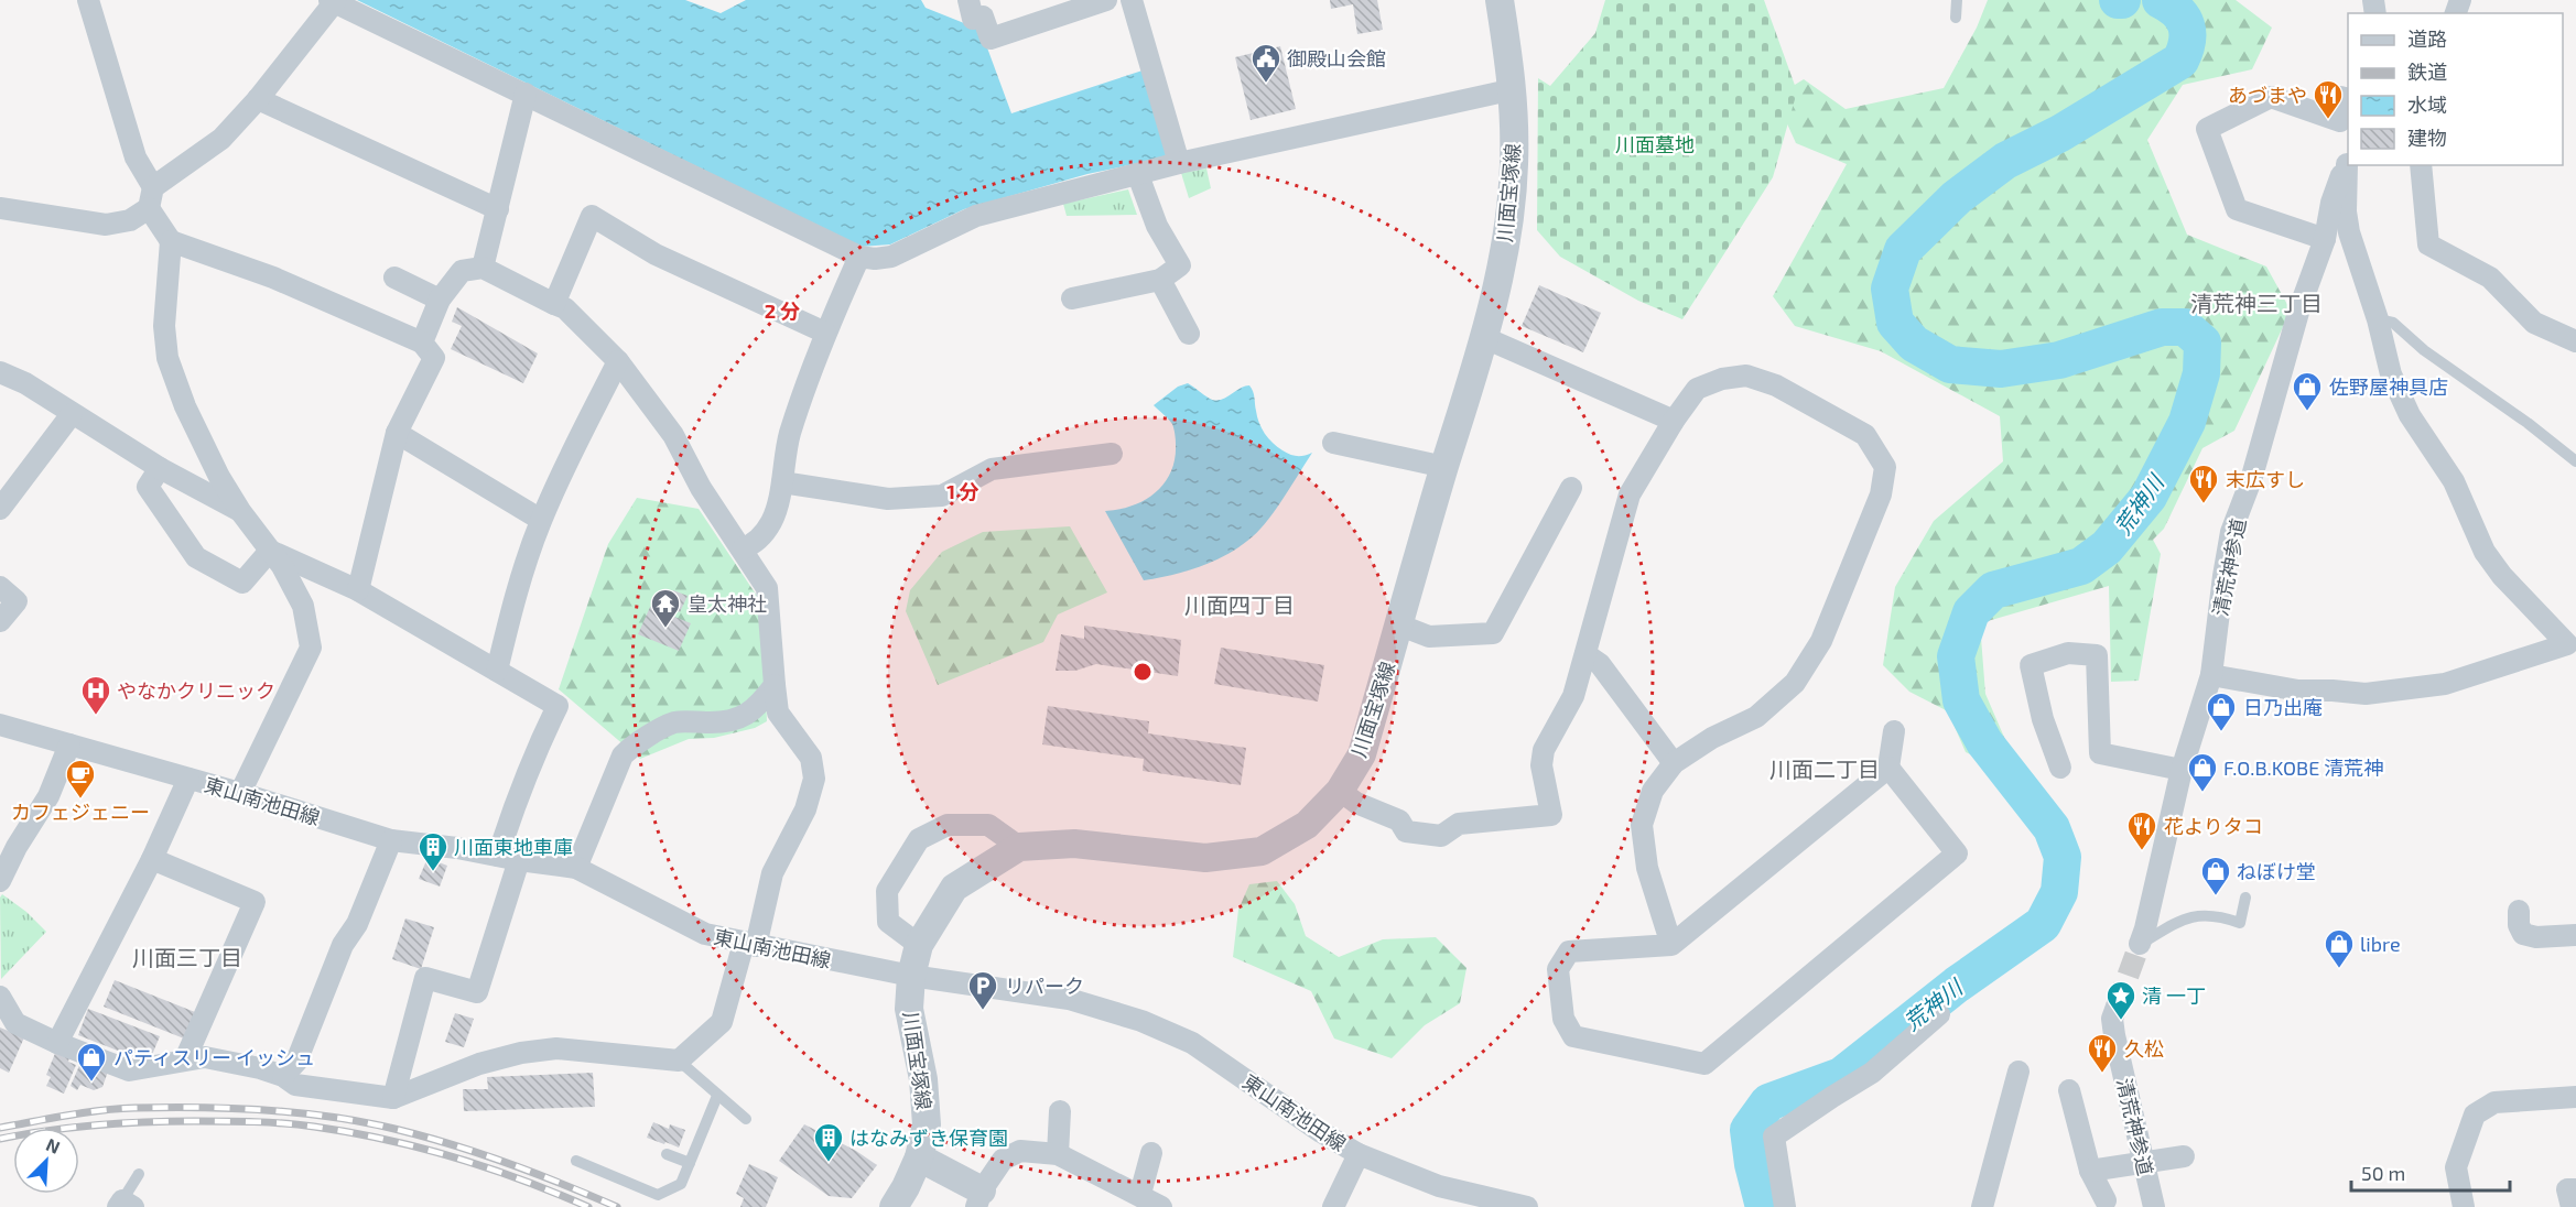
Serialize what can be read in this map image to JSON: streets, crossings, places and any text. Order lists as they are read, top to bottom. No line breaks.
{"streets":{"street":["川面宝塚線","清荒神参道","東山南池田線"]},"crossings":[["川面宝塚線","東山南池田線"]],"districts":["清荒神三丁目","川面四丁目","川面二丁目","川面三丁目"],"water":["荒神川"],"parks":["川面墓地"],"places":{"public building":["御殿山会館"],"restaurant":["あづまや","末広すし","花よりタコ","久松"],"shop":["佐野屋神具店","日乃出庵","F.O.B.KOBE 清荒神","ねぼけ堂","libre","パティスリー イッシュ"],"temple":["皇太神社"],"hospital":["やなかクリニック"],"cafe":["カフェジェニー"],"building":["川面東地車庫","はなみずき保育園"],"parking":["リパーク"],"place":["清 一丁"]},"legend":["道路","鉄道","水域","建物"],"scale_bar":"50 m","north":"top right","rings":["2 分","1 分"]}
